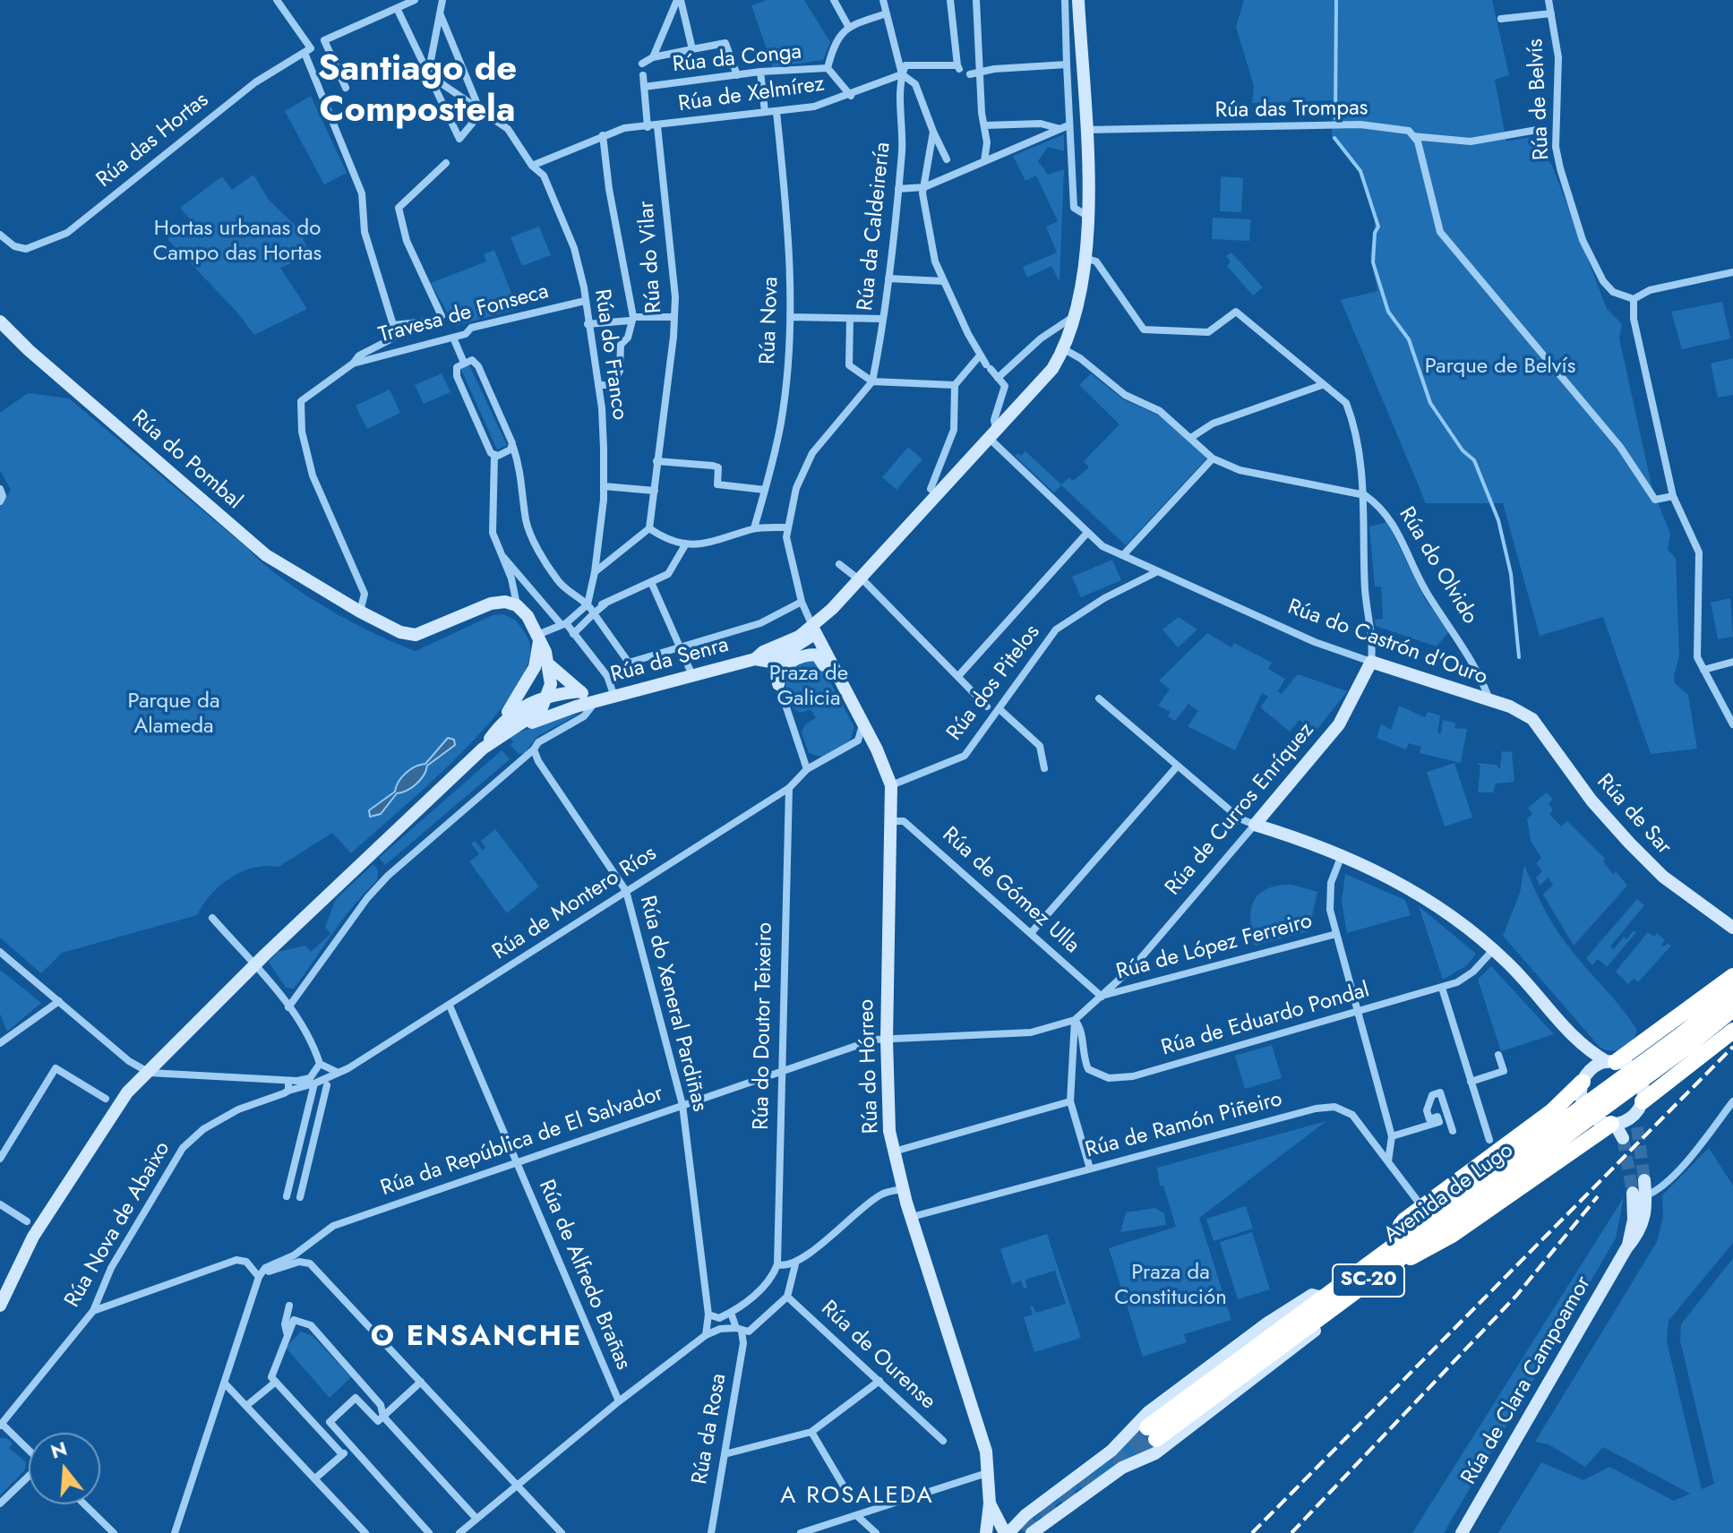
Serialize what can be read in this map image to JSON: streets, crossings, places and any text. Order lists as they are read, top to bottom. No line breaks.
{"streets":{"highway":["Avenida de Lugo","SC-20"],"street":["Rúa da Conga","Rúa de Xelmírez","Rúa de Belvís","Rúa das Trompas","Rúa das Hortas","Rúa da Caldeirería","Rúa do Vilar","Travesa de Fonseca","Rúa Nova","Rúa do Franco","Rúa do Pombal","Rúa do Olvido","Rúa do Castrón d'Ouro","Rúa da Senra","Rúa dos Pitelos","Rúa de Curros Enríquez","Rúa de Sar","Rúa de Gómez Ulla","Rúa de Montero Ríos","Rúa de López Ferreiro","Rúa do Xeneral Pardiñas","Rúa de Eduardo Pondal","Rúa do Doutor Teixeiro","Rúa do Hórreo","Rúa de Ramón Piñeiro","Rúa da República de El Salvador","Rúa Nova de Abaixo","Rúa de Alfredo Brañas","Rúa de Ourense","Rúa de Clara Campoamor","Rúa da Rosa"]},"crossings":[["Rúa de Xelmírez","Rúa da Caldeirería"],["Rúa de Xelmírez","Rúa do Vilar"],["Rúa de Xelmírez","Rúa Nova"],["Rúa de Xelmírez","Rúa do Franco"],["Travesa de Fonseca","Rúa do Franco"],["Rúa do Olvido","Rúa do Castrón d'Ouro"],["Rúa do Castrón d'Ouro","Rúa dos Pitelos"],["Rúa do Castrón d'Ouro","Rúa de Curros Enríquez"],["Rúa do Castrón d'Ouro","Rúa de Sar"],["Rúa da Senra","Rúa do Xeneral Pardiñas"],["Rúa da Senra","Rúa do Hórreo"],["Rúa dos Pitelos","Rúa do Hórreo"],["Rúa de Curros Enríquez","Rúa de Gómez Ulla"],["Rúa de Curros Enríquez","Rúa de López Ferreiro"],["Rúa de Curros Enríquez","Rúa de Eduardo Pondal"],["Rúa de Curros Enríquez","Rúa da República de El Salvador"],["Rúa de Gómez Ulla","Rúa de López Ferreiro"],["Rúa de Gómez Ulla","Rúa do Hórreo"],["Rúa de Montero Ríos","Rúa do Xeneral Pardiñas"],["Rúa de Montero Ríos","Rúa do Doutor Teixeiro"],["Rúa de Montero Ríos","Rúa do Hórreo"],["Rúa de Montero Ríos","Rúa Nova de Abaixo"],["Rúa de Montero Ríos","Rúa de Alfredo Brañas"],["Rúa do Xeneral Pardiñas","Rúa da República de El Salvador"],["Rúa de Eduardo Pondal","Rúa da República de El Salvador"],["Rúa do Doutor Teixeiro","Rúa da República de El Salvador"],["Rúa do Hórreo","Rúa de Ramón Piñeiro"],["Rúa do Hórreo","Rúa da República de El Salvador"],["Rúa do Hórreo","Avenida de Lugo"],["Rúa da República de El Salvador","Rúa de Alfredo Brañas"]],"districts":["Santiago de Compostela","O ENSANCHE","A ROSALEDA"],"parks":["Hortas urbanas do Campo das Hortas","Parque de Belvís","Praza de Galicia","Parque da Alameda","Praza da Constitución"],"north":"top"}
